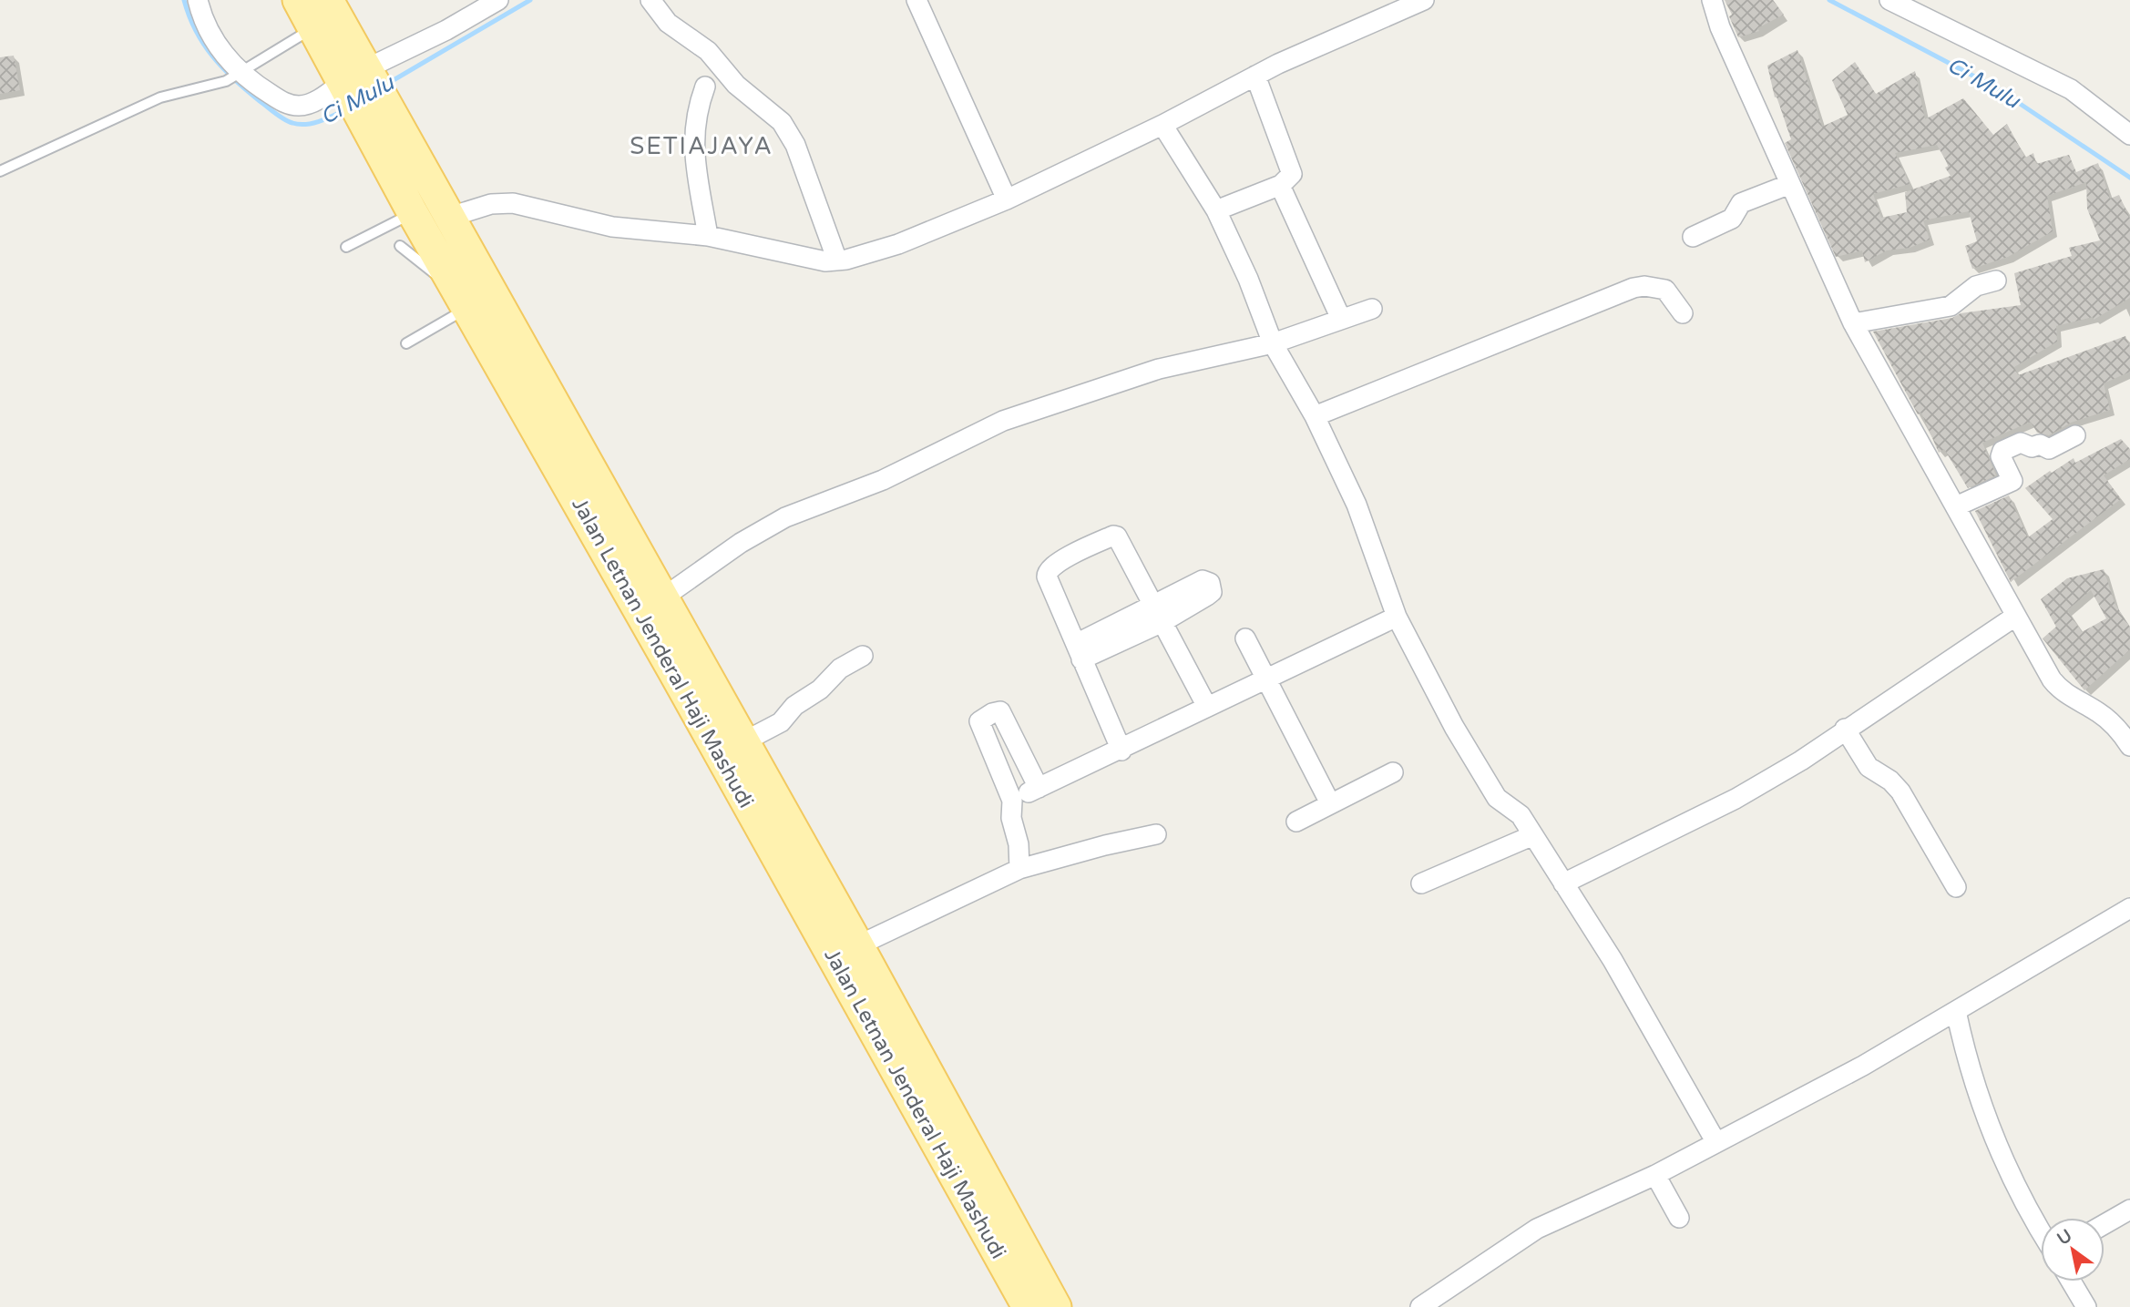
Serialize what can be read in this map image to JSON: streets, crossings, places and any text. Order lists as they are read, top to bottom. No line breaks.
{"streets":{"main road":["Jalan Letnan Jenderal Haji Mashudi"]},"districts":["SETIAJAYA"],"water":["Ci Mulu"],"north":"top left"}
